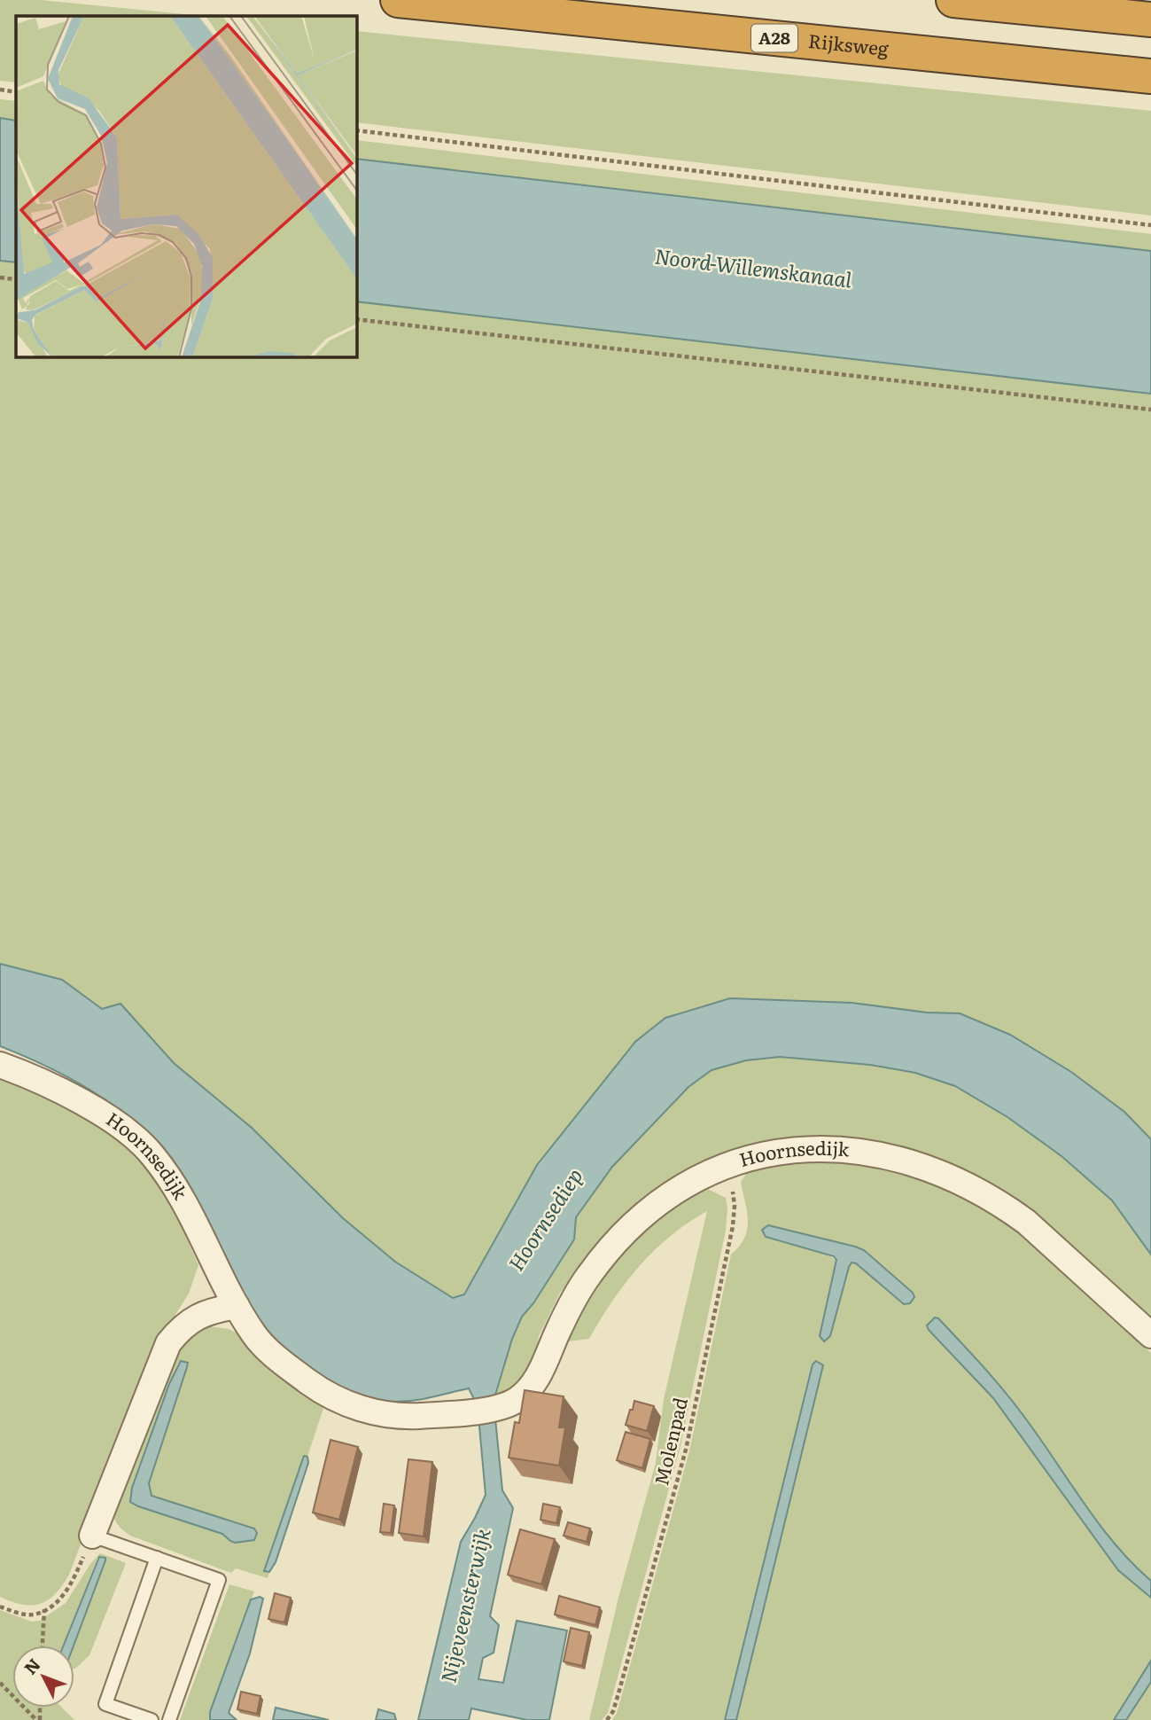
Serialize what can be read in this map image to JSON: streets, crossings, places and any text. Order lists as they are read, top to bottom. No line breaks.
{"streets":{"highway":["A28","Rijksweg"],"street":["Hoornsedijk"],"path":["Molenpad"]},"crossings":[["Hoornsedijk","Molenpad"]],"water":["Noord-Willemskanaal","Hoornsediep","Nijeveensterwijk"],"north":"top left"}
